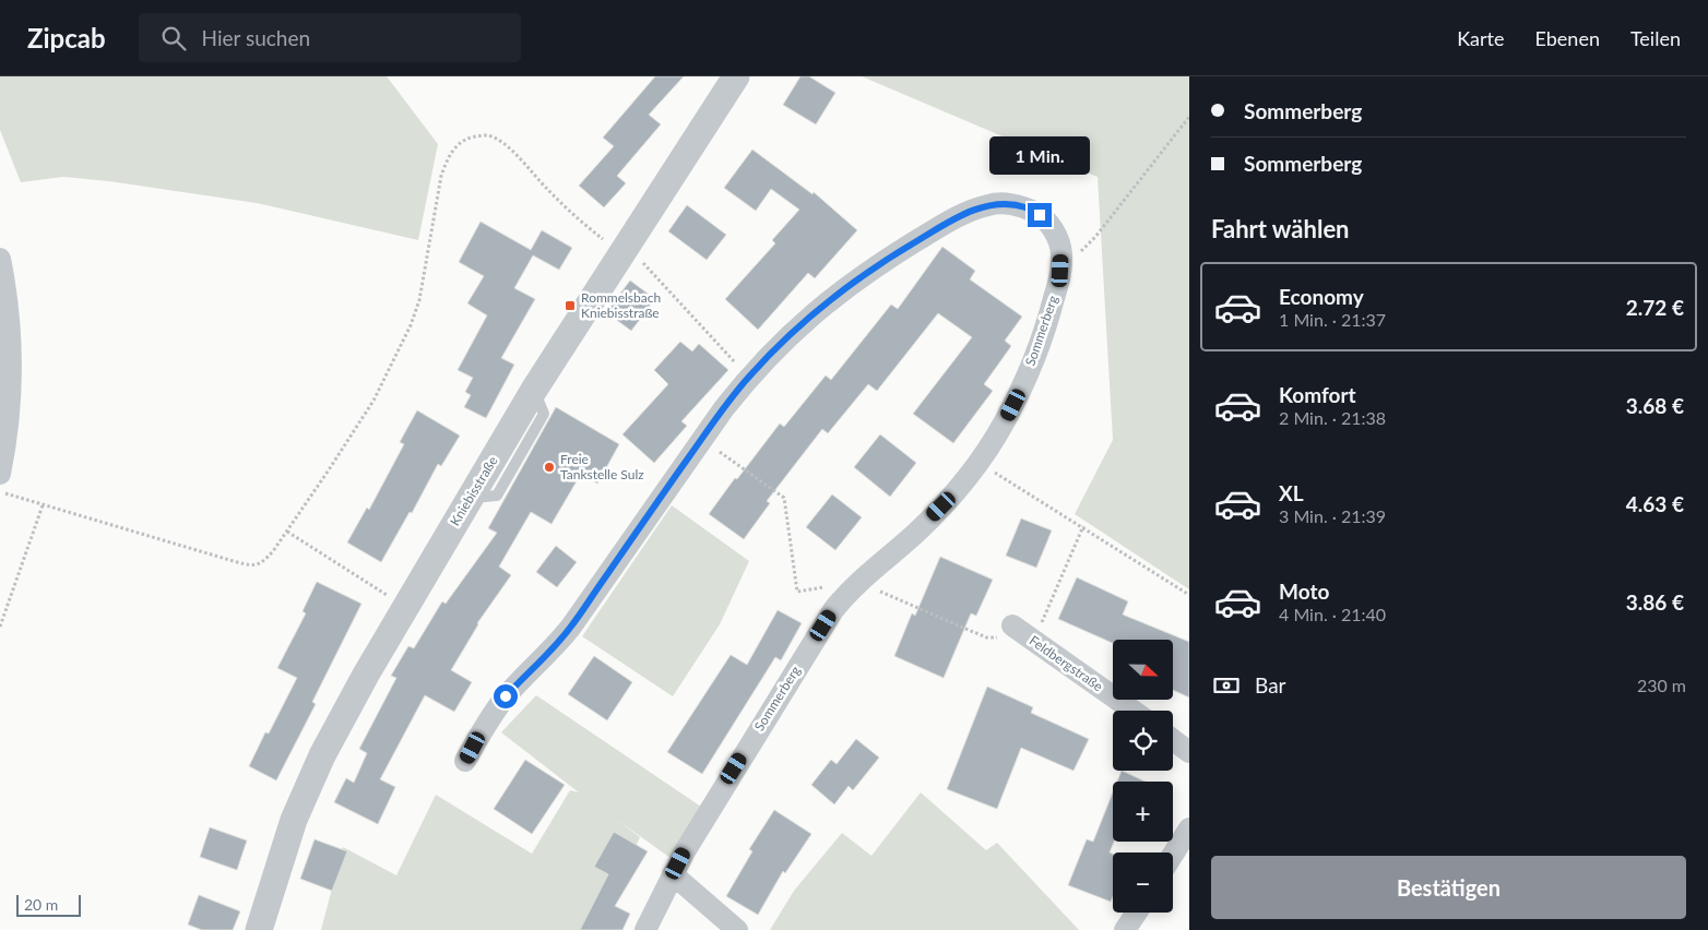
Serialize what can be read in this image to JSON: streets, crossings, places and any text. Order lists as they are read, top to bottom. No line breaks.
{"streets":{"street":["Sommerberg","Kniebisstraße","Feldbergstraße"]},"places":{"transit":["Rommelsbach Kniebisstraße"],"other":["Freie Tankstelle Sulz"]},"scale_bar":"20 m","north":"right","page":{"header":"Zipcab","search":"Hier suchen","nav":["Karte","Ebenen","Teilen"],"banner":["Sommerberg","Sommerberg"],"bubble":"1 Min.","heading":"Fahrt wählen","list":[{"name":"Economy","note":"1 Min. · 21:37","value":"2.72 €"},{"name":"Komfort","note":"2 Min. · 21:38","value":"3.68 €"},{"name":"XL","note":"3 Min. · 21:39","value":"4.63 €"},{"name":"Moto","note":"4 Min. · 21:40","value":"3.86 €"}],"map_buttons":["+","−"],"pay":["Bar","230 m"],"buttons":"Bestätigen","scale":"20 m"}}
